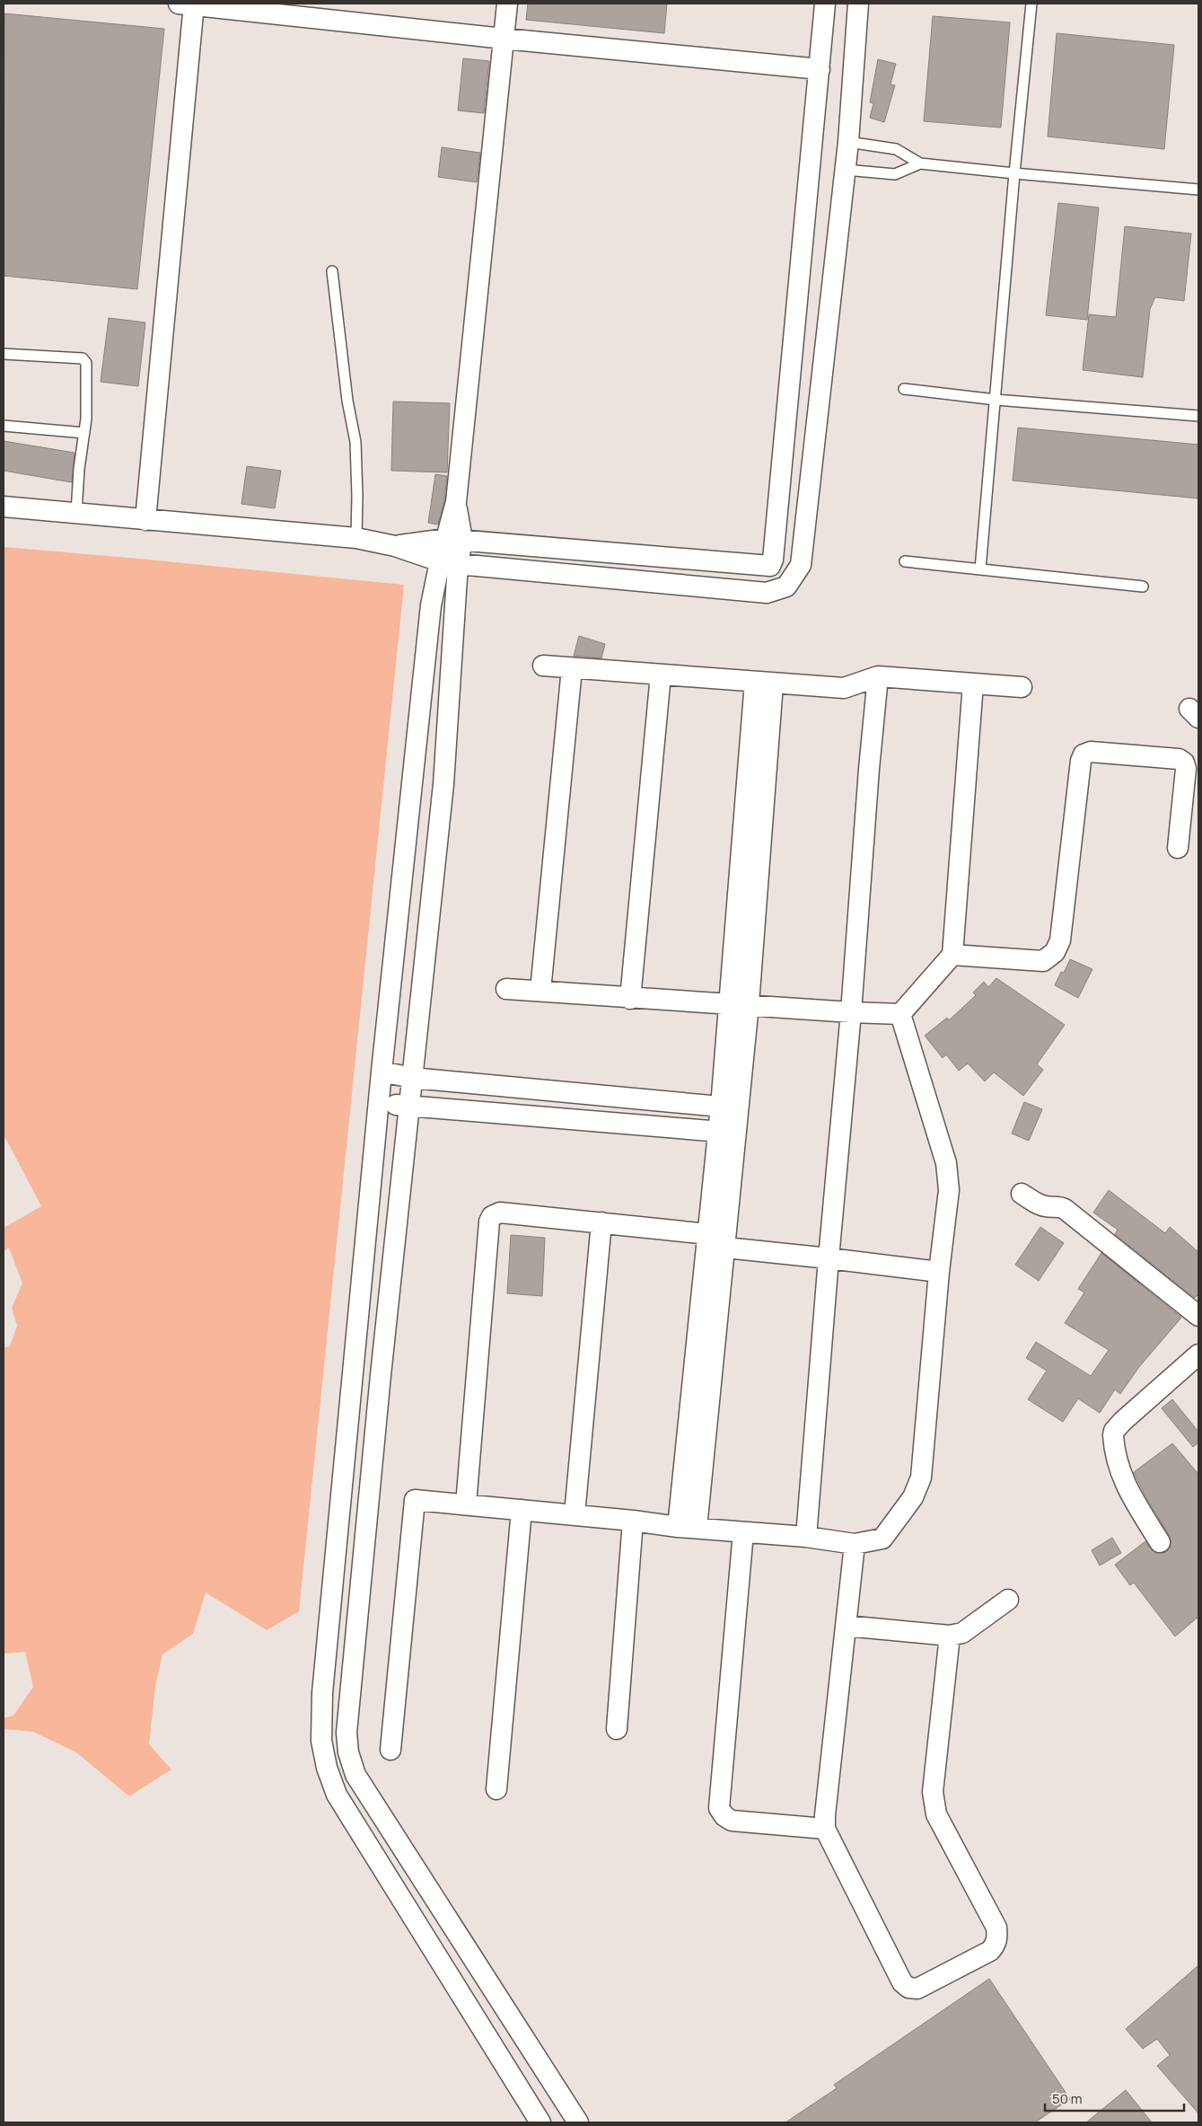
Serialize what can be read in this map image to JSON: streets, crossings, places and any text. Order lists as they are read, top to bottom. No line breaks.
{"scale_bar":"50 m"}
